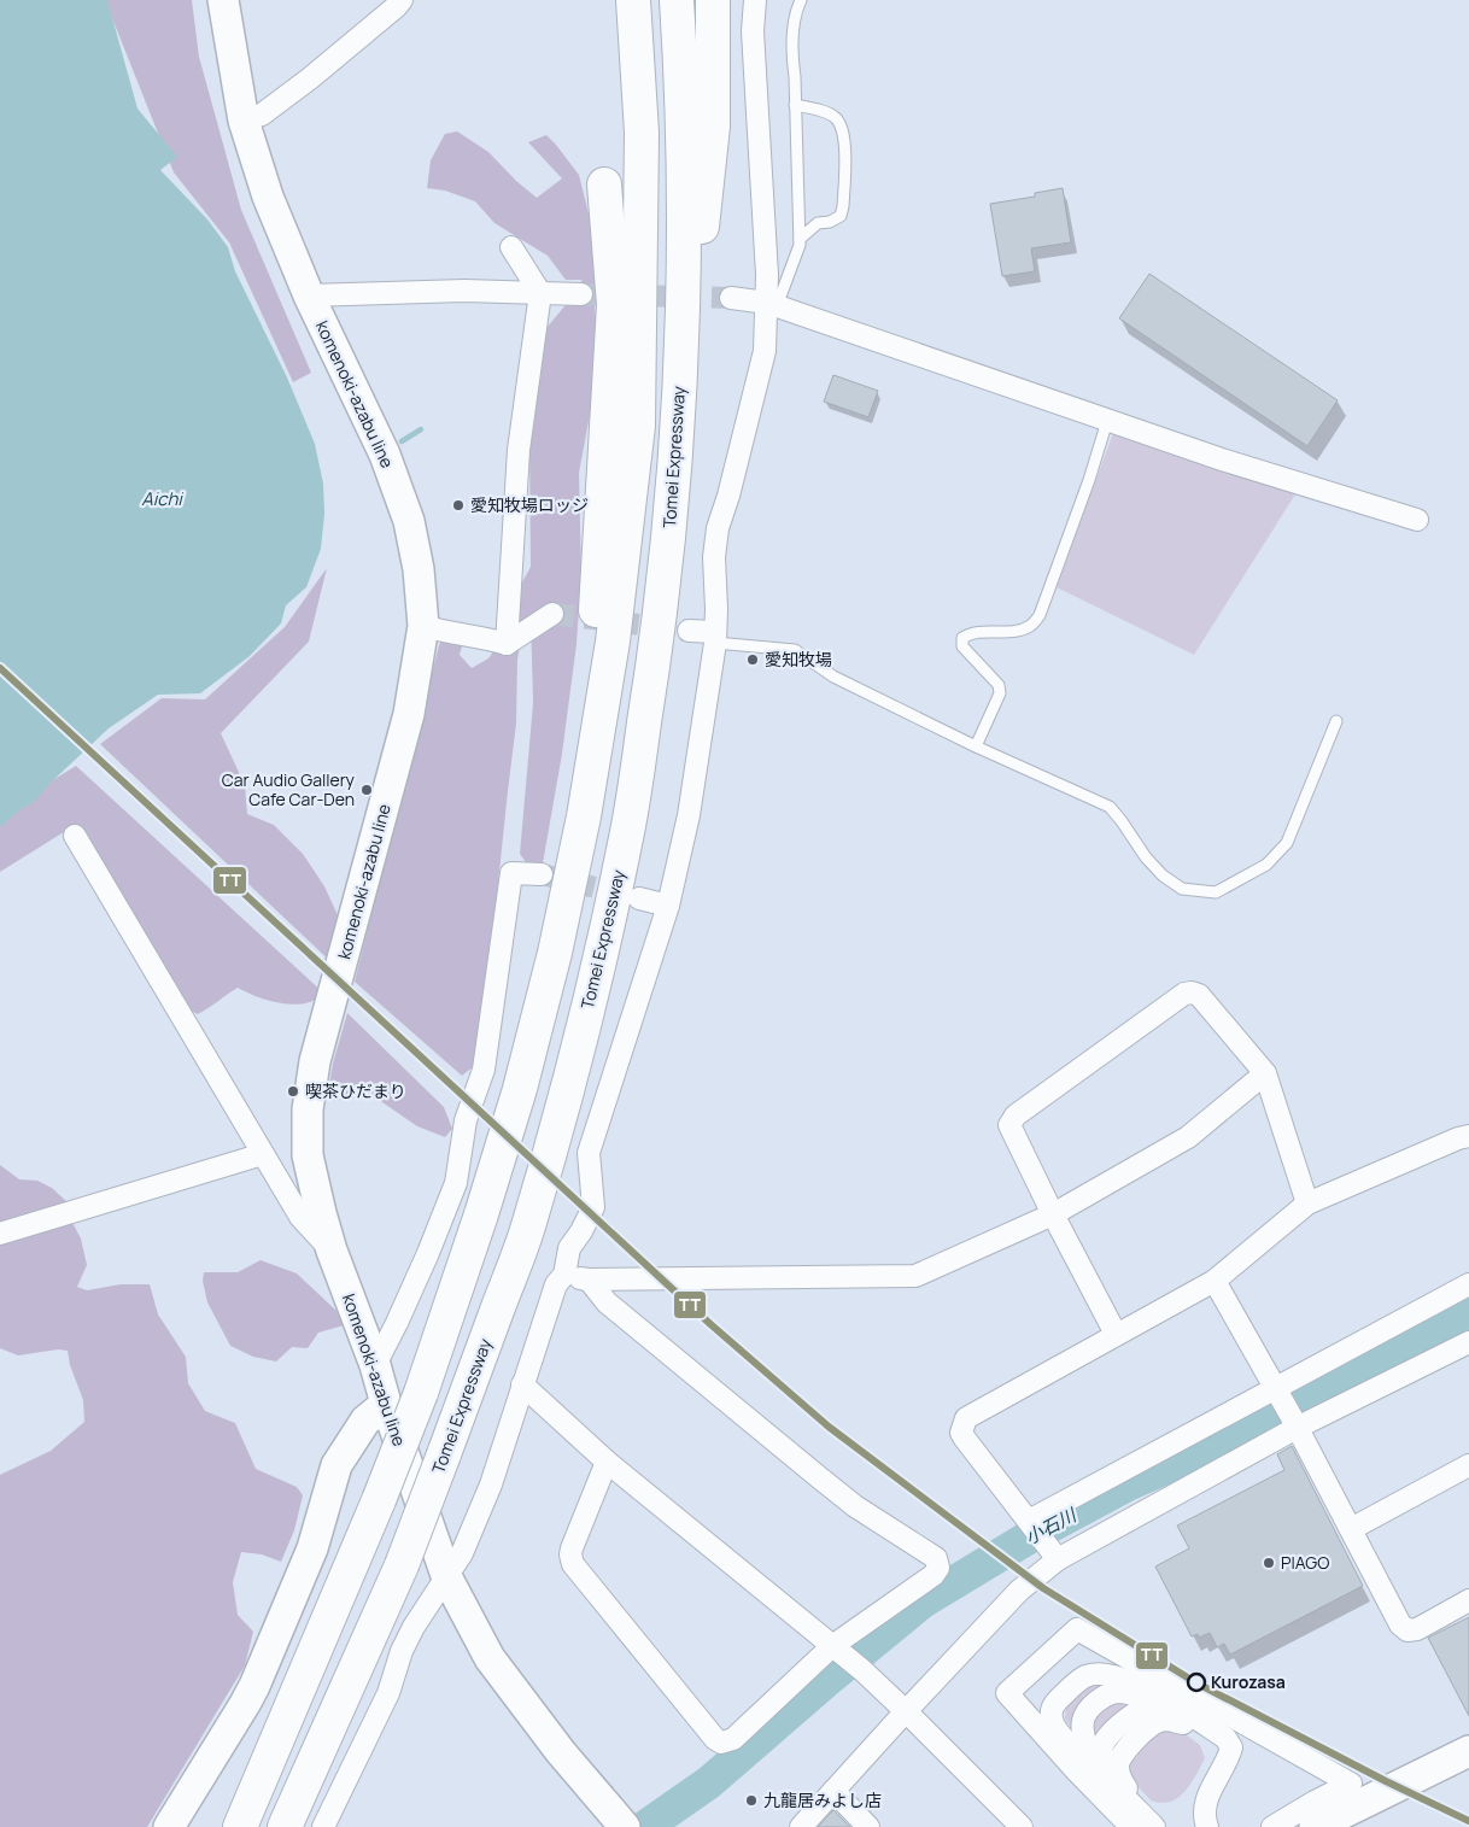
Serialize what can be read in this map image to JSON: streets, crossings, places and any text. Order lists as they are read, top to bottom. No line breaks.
{"streets":{"highway":["Tomei Expressway"],"main road":["komenoki-azabu line"]},"water":["Aichi","小石川"],"places":["愛知牧場ロッジ","愛知牧場","Car Audio Gallery Cafe Car-Den","喫茶ひだまり","PIAGO","Kurozasa","九龍居みよし店"],"lines":["transit line TT"]}
